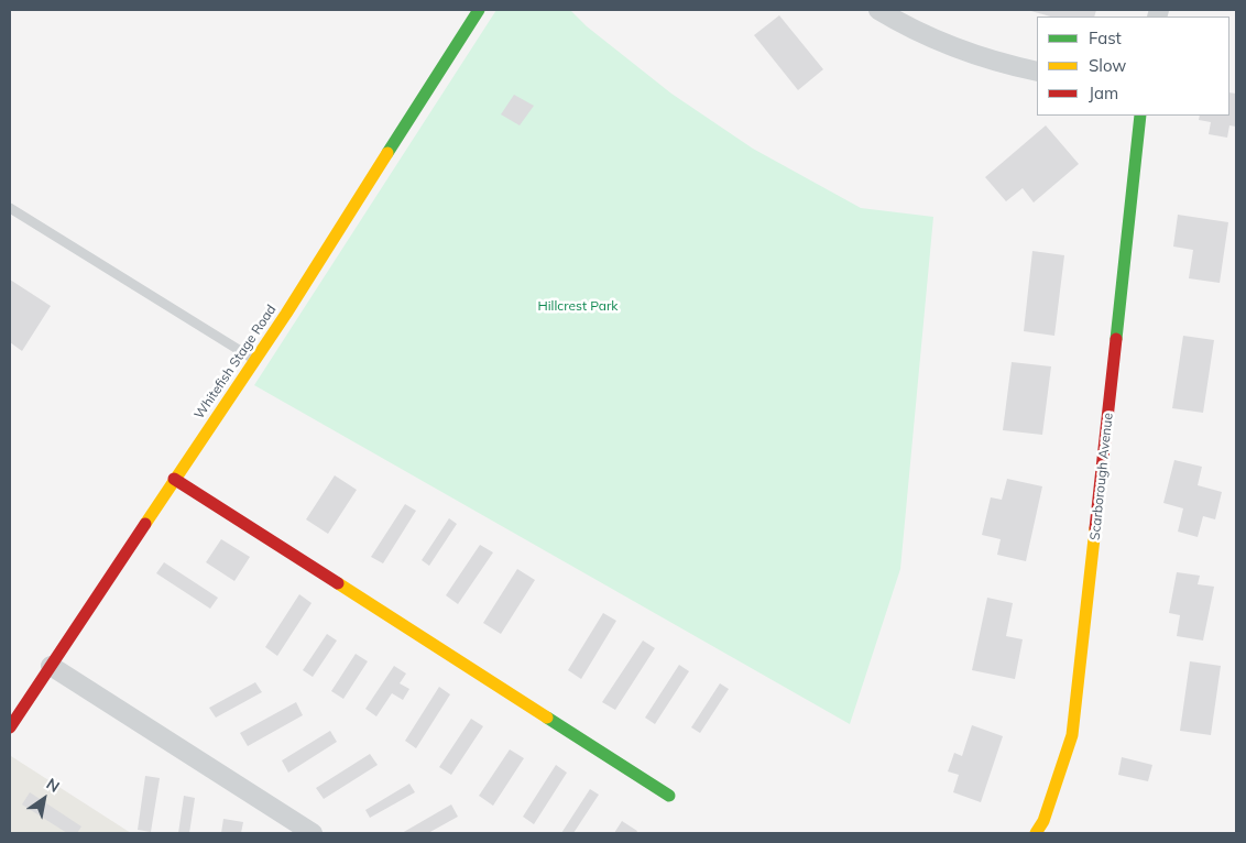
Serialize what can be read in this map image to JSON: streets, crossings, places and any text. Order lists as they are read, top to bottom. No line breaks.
{"streets":{"street":["Whitefish Stage Road","Scarborough Avenue"]},"parks":["Hillcrest Park"],"legend":["Fast","Slow","Jam"],"north":"top right"}
